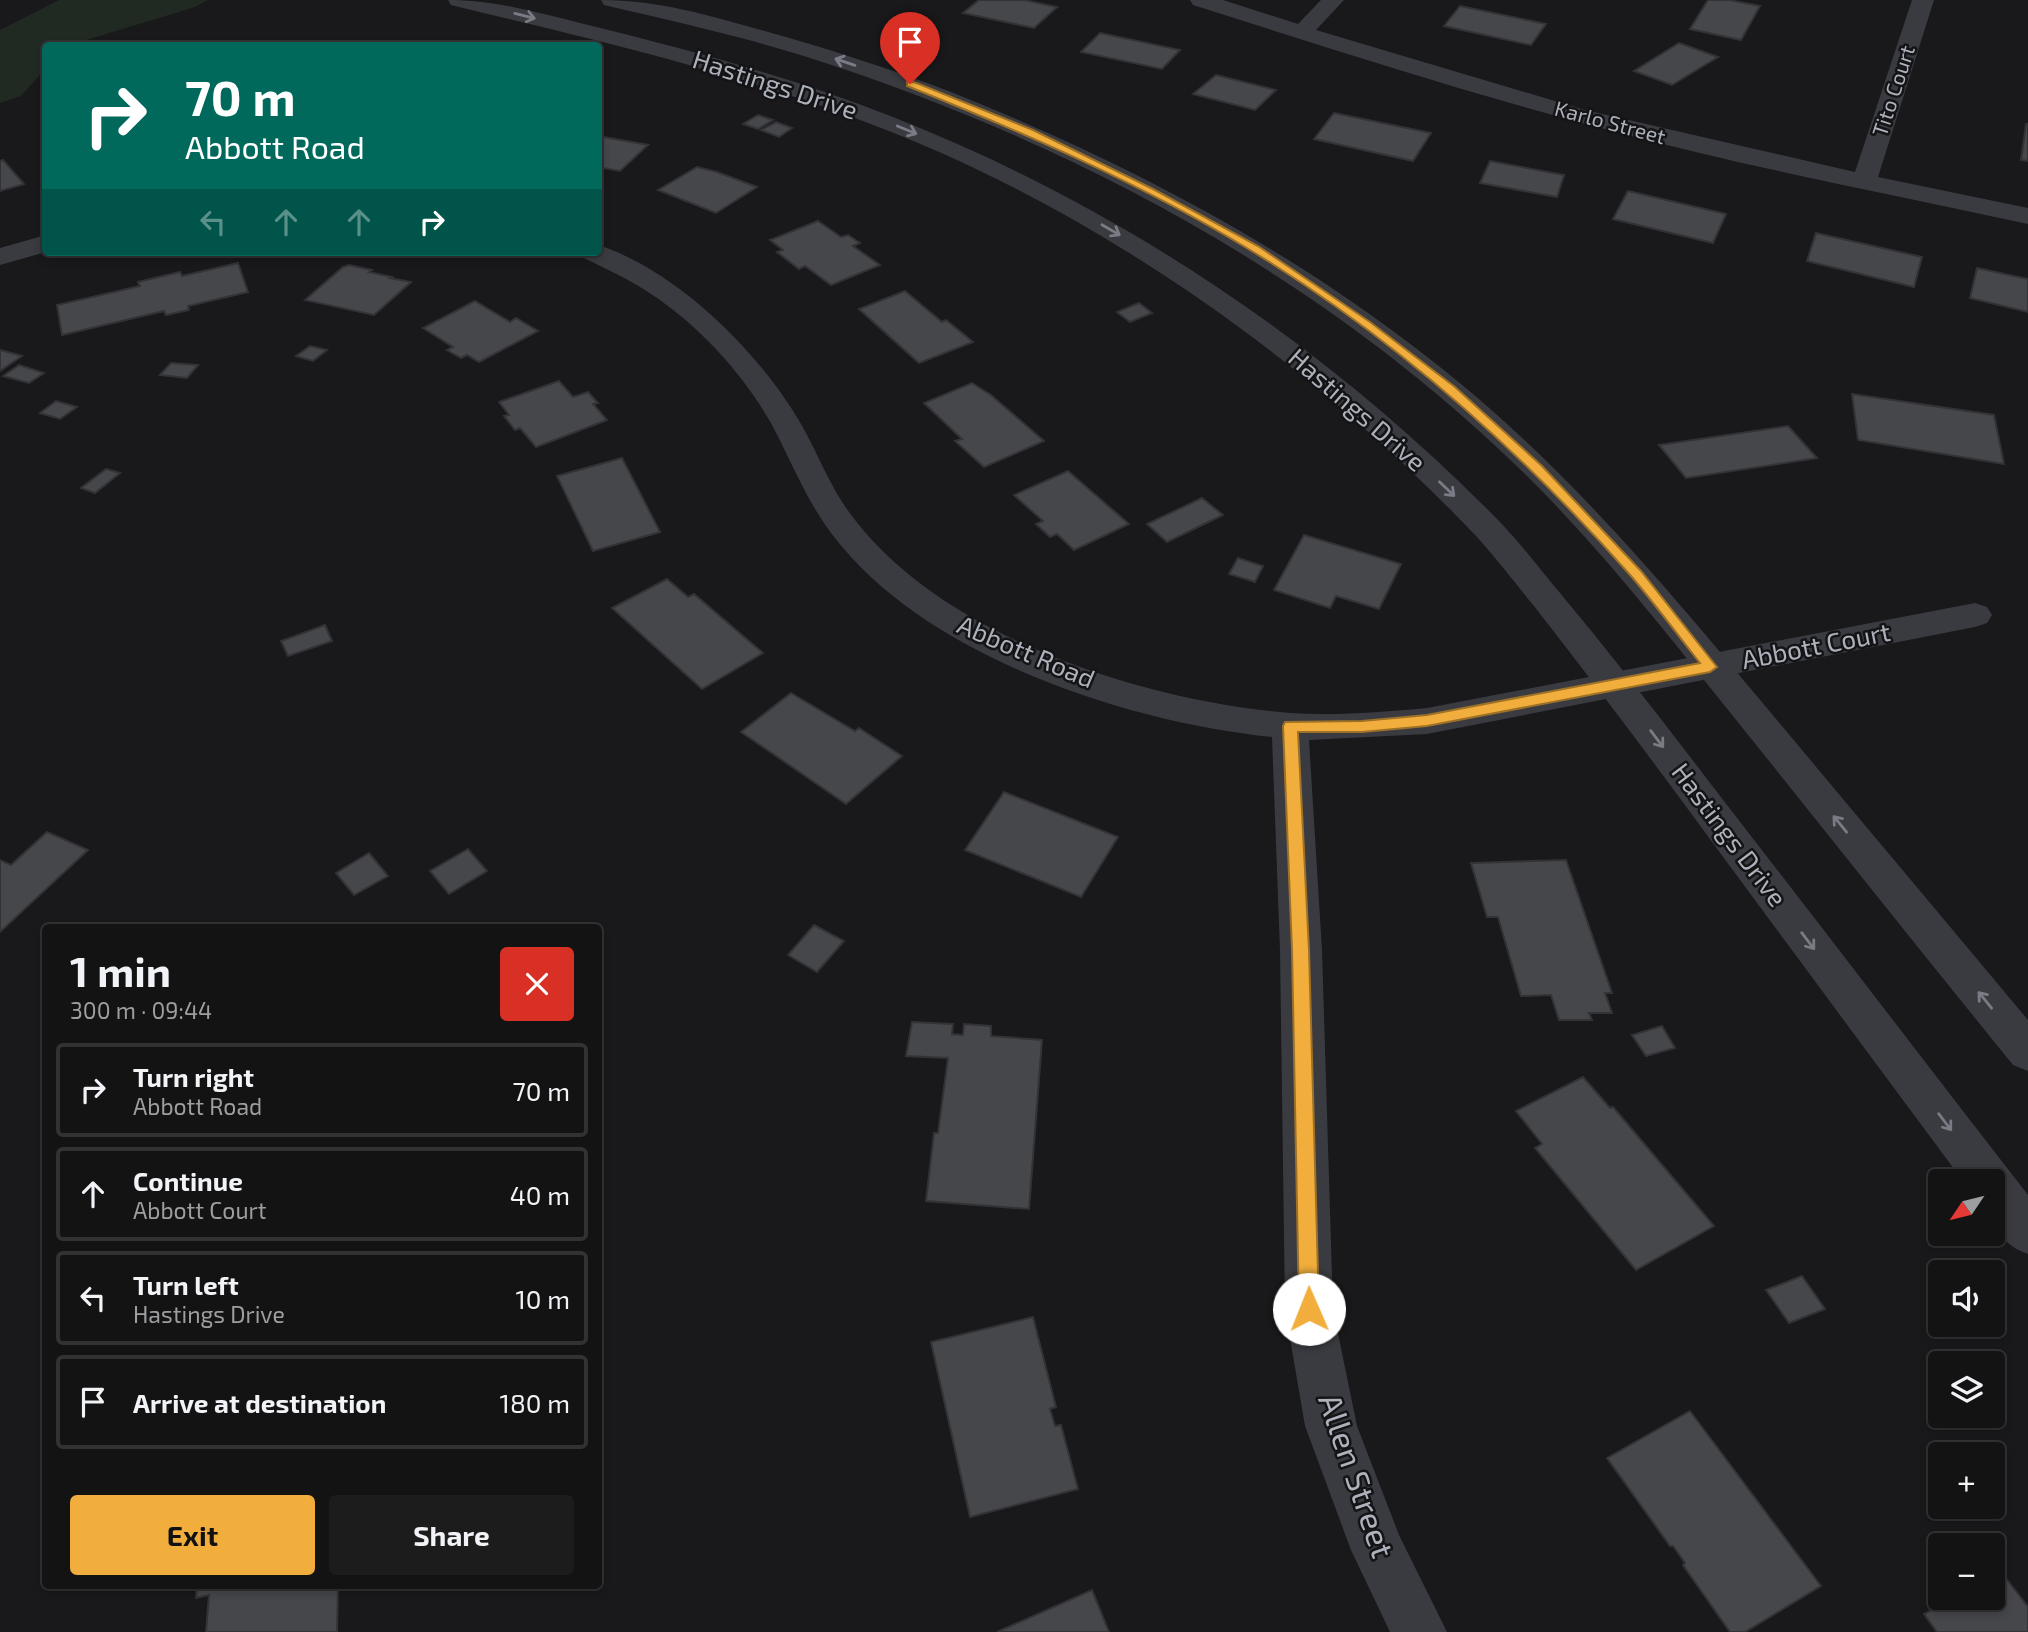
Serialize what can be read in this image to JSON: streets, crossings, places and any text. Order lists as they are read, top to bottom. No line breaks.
{"streets":{"street":["Hastings Drive","Tito Court","Karlo Street","Abbott Court","Abbott Road","Allen Street"]},"crossings":[["Hastings Drive","Abbott Court"],["Hastings Drive","Abbott Road"],["Tito Court","Karlo Street"],["Abbott Court","Abbott Road"],["Abbott Road","Allen Street"]],"north":"bottom left","page":{"turn":["70 m","Abbott Road"],"heading":["1 min","300 m · 09:44"],"list":[{"name":"Turn right","note":"Abbott Road","value":"70 m"},{"name":"Continue","note":"Abbott Court","value":"40 m"},{"name":"Turn left","note":"Hastings Drive","value":"10 m"},{"name":"Arrive at destination","value":"180 m"}],"map_buttons":["+","−"],"buttons":["Exit","Share"]}}
